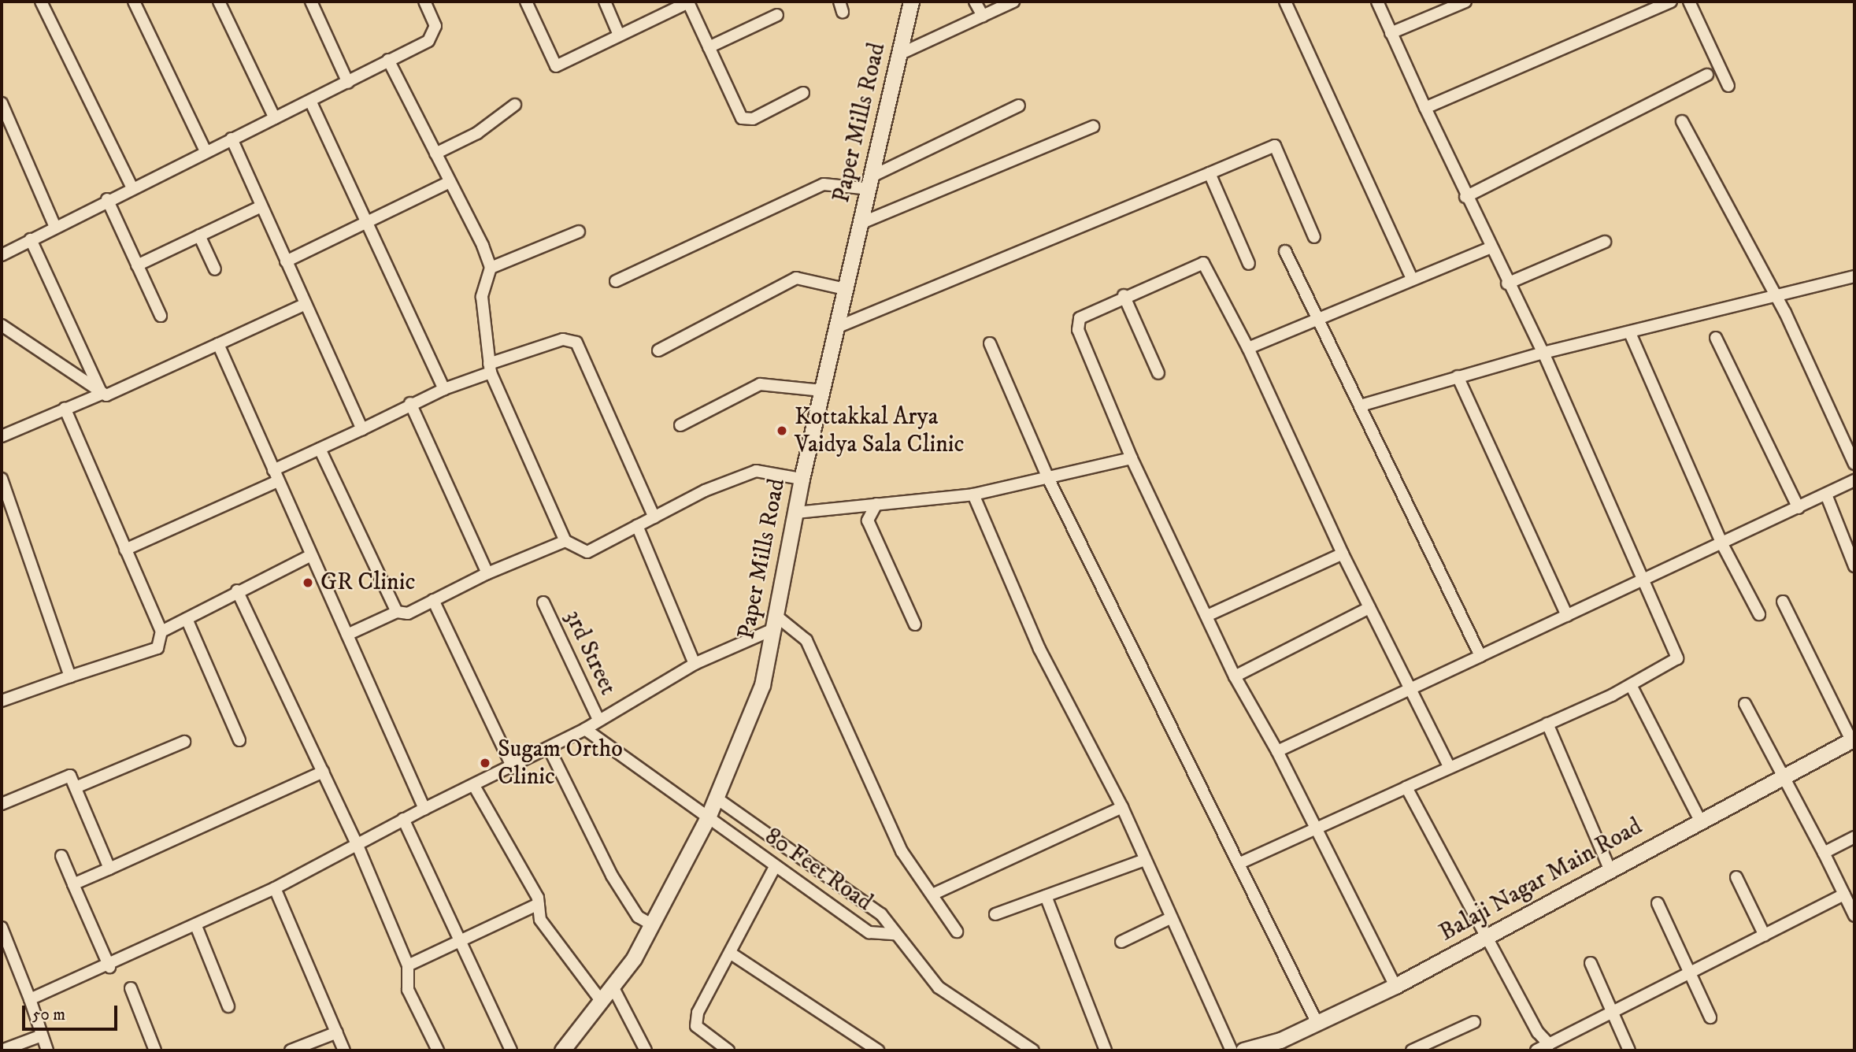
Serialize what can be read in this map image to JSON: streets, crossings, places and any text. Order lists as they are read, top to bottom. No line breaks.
{"streets":{"main road":["Paper Mills Road","Balaji Nagar Main Road"],"street":["3rd Street","80 Feet Road"]},"crossings":[["Paper Mills Road","80 Feet Road"]],"places":["Kottakkal Arya Vaidya Sala Clinic","GR Clinic","Sugam Ortho Clinic"],"scale_bar":"50 m"}
